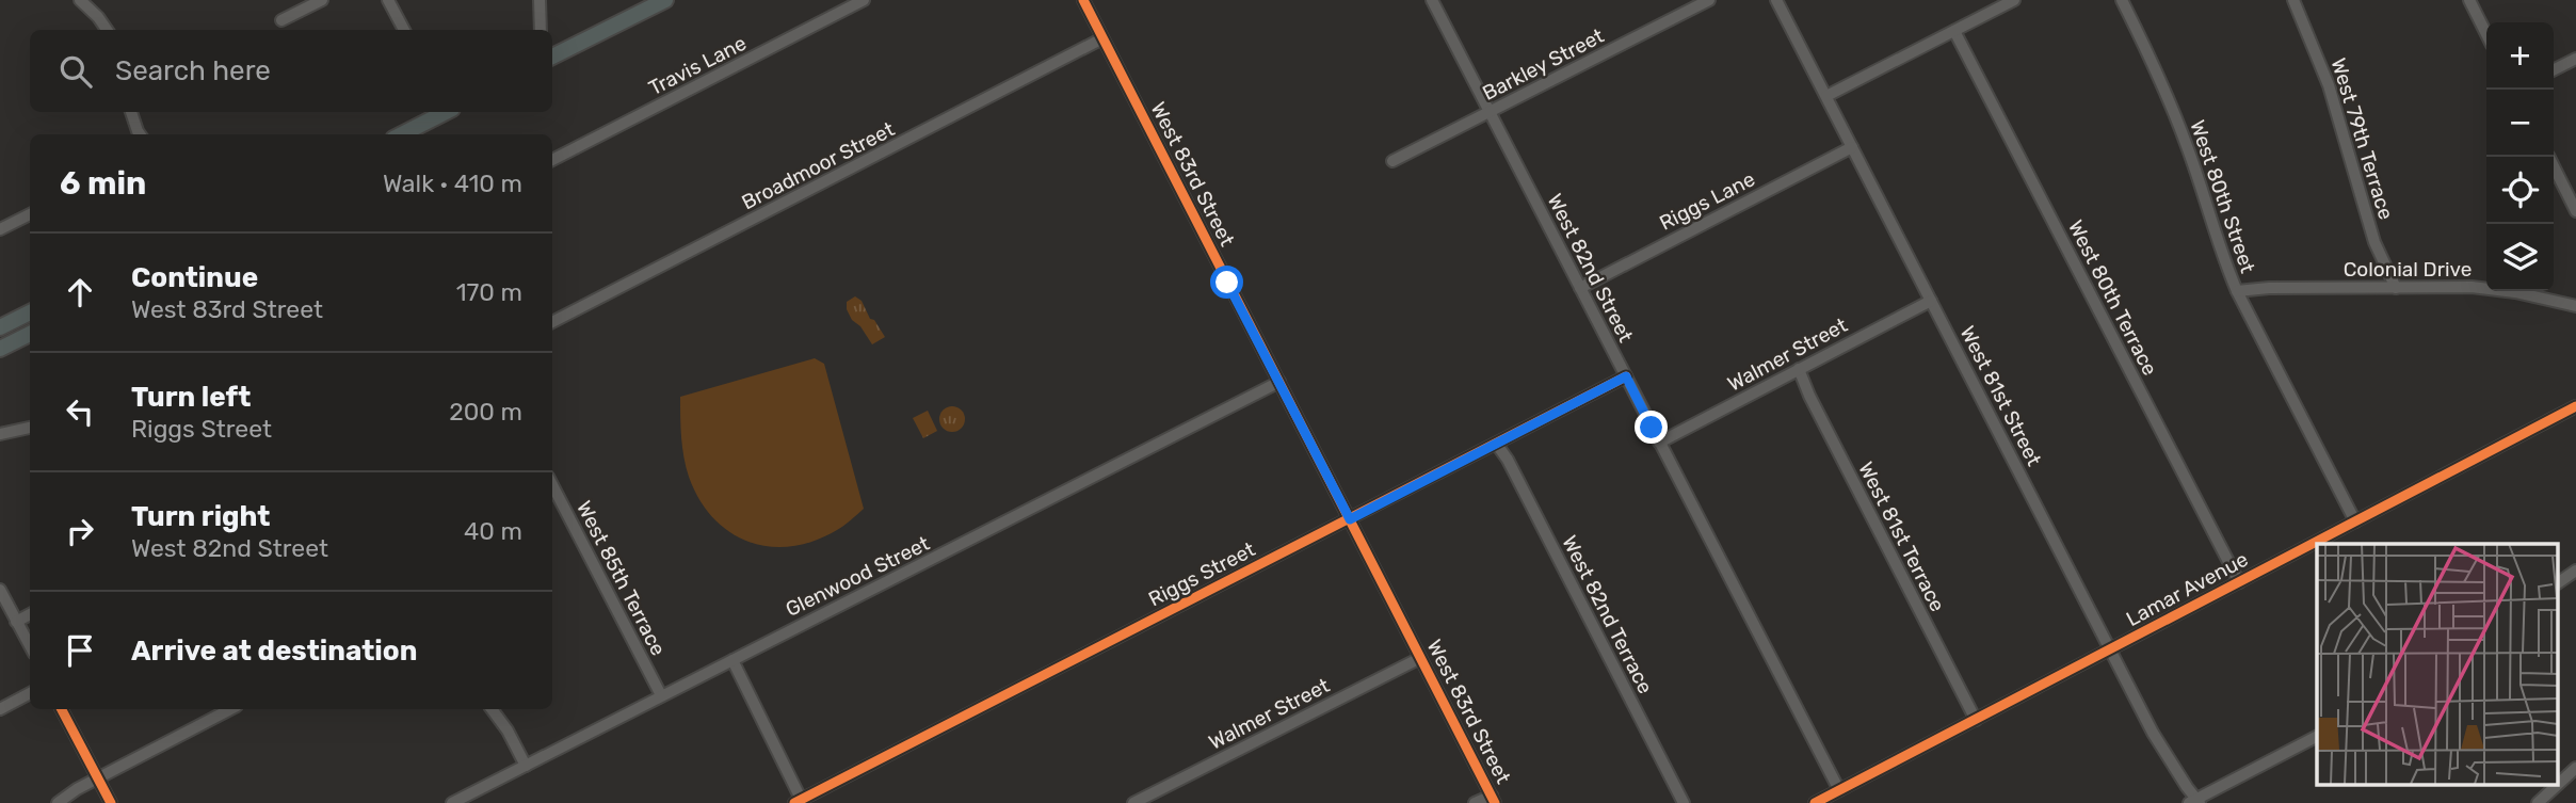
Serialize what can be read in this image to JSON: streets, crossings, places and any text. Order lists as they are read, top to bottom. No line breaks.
{"streets":{"street":["Barkley Street","Travis Lane","West 79th Terrace","Broadmoor Street","West 83rd Street","West 80th Street","Riggs Lane","West 82nd Street","Colonial Drive","West 80th Terrace","Walmer Street","West 81st Street","West 81st Terrace","Riggs Street","Glenwood Street","West 85th Terrace","Lamar Avenue","West 82nd Terrace"]},"crossings":[["Barkley Street","West 82nd Street"],["West 79th Terrace","Colonial Drive"],["Broadmoor Street","West 83rd Street"],["West 83rd Street","Walmer Street"],["West 83rd Street","Riggs Street"],["West 83rd Street","Glenwood Street"],["West 80th Street","Colonial Drive"],["West 80th Street","Lamar Avenue"],["Riggs Lane","West 82nd Street"],["Riggs Lane","West 81st Street"],["West 82nd Street","Walmer Street"],["West 82nd Street","Riggs Street"],["West 82nd Street","Lamar Avenue"],["West 80th Terrace","Lamar Avenue"],["Walmer Street","West 81st Street"],["Walmer Street","West 81st Terrace"],["West 81st Street","Lamar Avenue"],["West 81st Terrace","Lamar Avenue"],["Riggs Street","West 82nd Terrace"],["Glenwood Street","West 85th Terrace"]],"page":{"map_buttons":["+","−"],"search":"Search here","heading":["6 min","Walk · 410 m"],"list":[["Continue","West 83rd Street","170 m"],["Turn left","Riggs Street","200 m"],["Turn right","West 82nd Street","40 m"],"Arrive at destination"]}}
